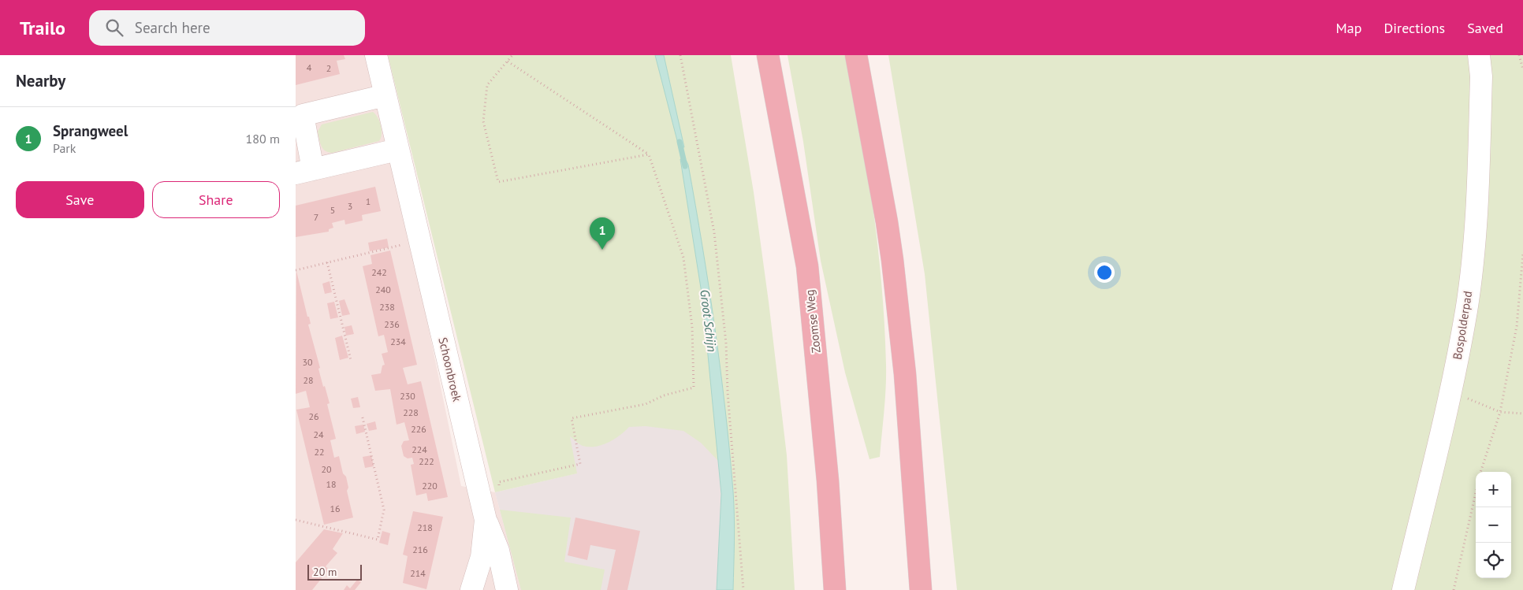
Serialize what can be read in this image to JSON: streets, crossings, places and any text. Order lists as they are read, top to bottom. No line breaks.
{"streets":{"highway":["Zoomse Weg"],"street":["Bospolderpad","Schoonbroek"]},"water":["Groot Schijn"],"house_numbers":["4","2","1","3","5","7","242","240","238","236","234","30","28","230","228","26","226","24","224","22","222","20","18","220","16","218","216","214"],"scale_bar":"20 m","page":{"header":"Trailo","search":"Search here","nav":["Map","Directions","Saved"],"heading":"Nearby","list":[{"mark":"1","name":"Sprangweel","note":"Park","value":"180 m"}],"buttons":["Save","Share"],"pins":"1","map_buttons":["+","−"],"scale":"20 m"}}
